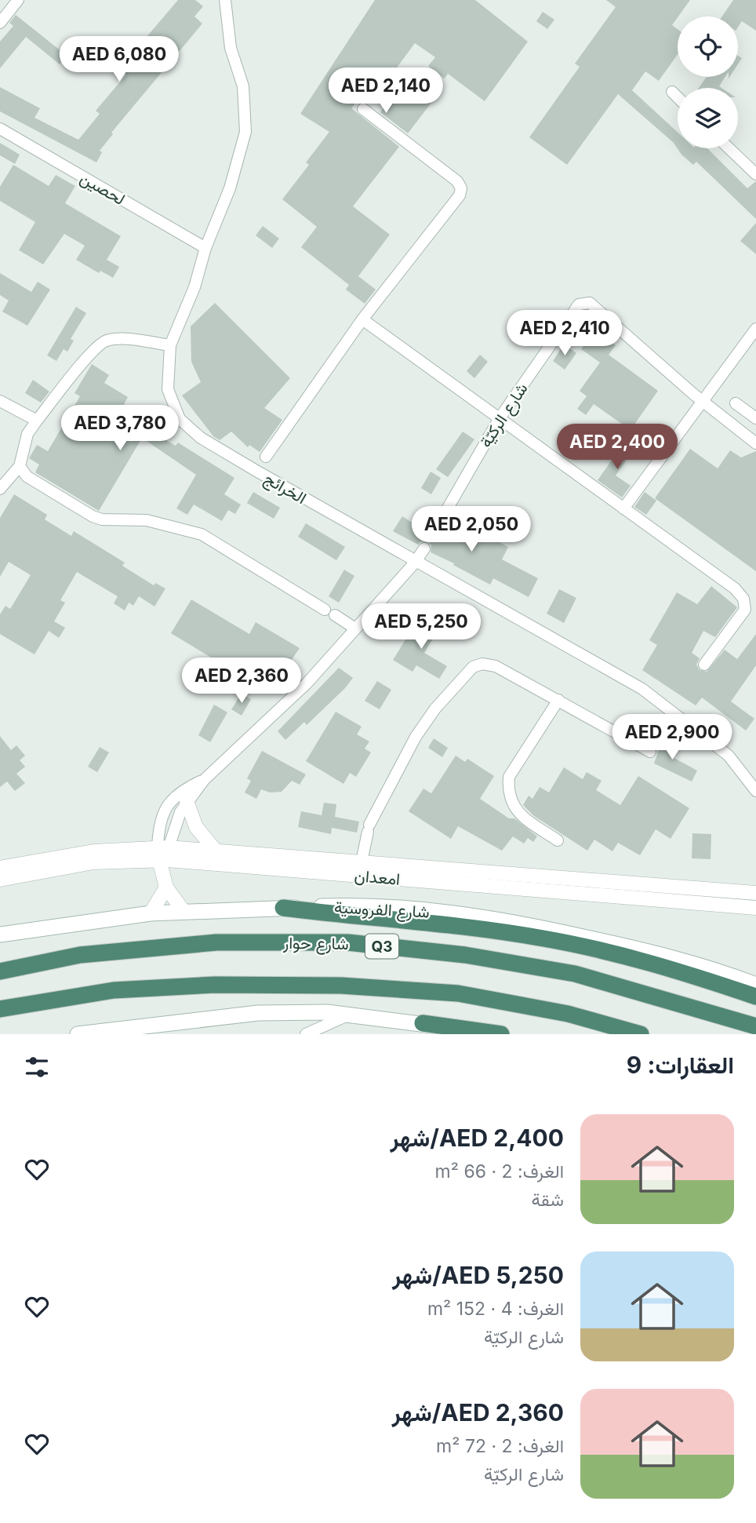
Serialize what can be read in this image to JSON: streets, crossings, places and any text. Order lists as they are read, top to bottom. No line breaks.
{"streets":{"highway":["شارع حوار","Q3"],"main road":["شارع الفروسية"],"street":["لحصين","شارع الركيّة","الخرائج","امعدان"]},"crossings":[["لحصين","الخرائج"]],"page":{"price":["AED 6,080","AED 2,140","AED 2,410","AED 3,780","AED 2,400","AED 2,050","AED 5,250","AED 2,360","AED 2,900"],"heading":"العقارات: 9","list":[{"name":"AED 2,400/شهر","note":"الغرف: 2 · 66 m² · شقة"},{"name":"AED 5,250/شهر","note":"الغرف: 4 · 152 m² · شارع الركيّة"},{"name":"AED 2,360/شهر","note":"الغرف: 2 · 72 m² · شارع الركيّة"}]}}
